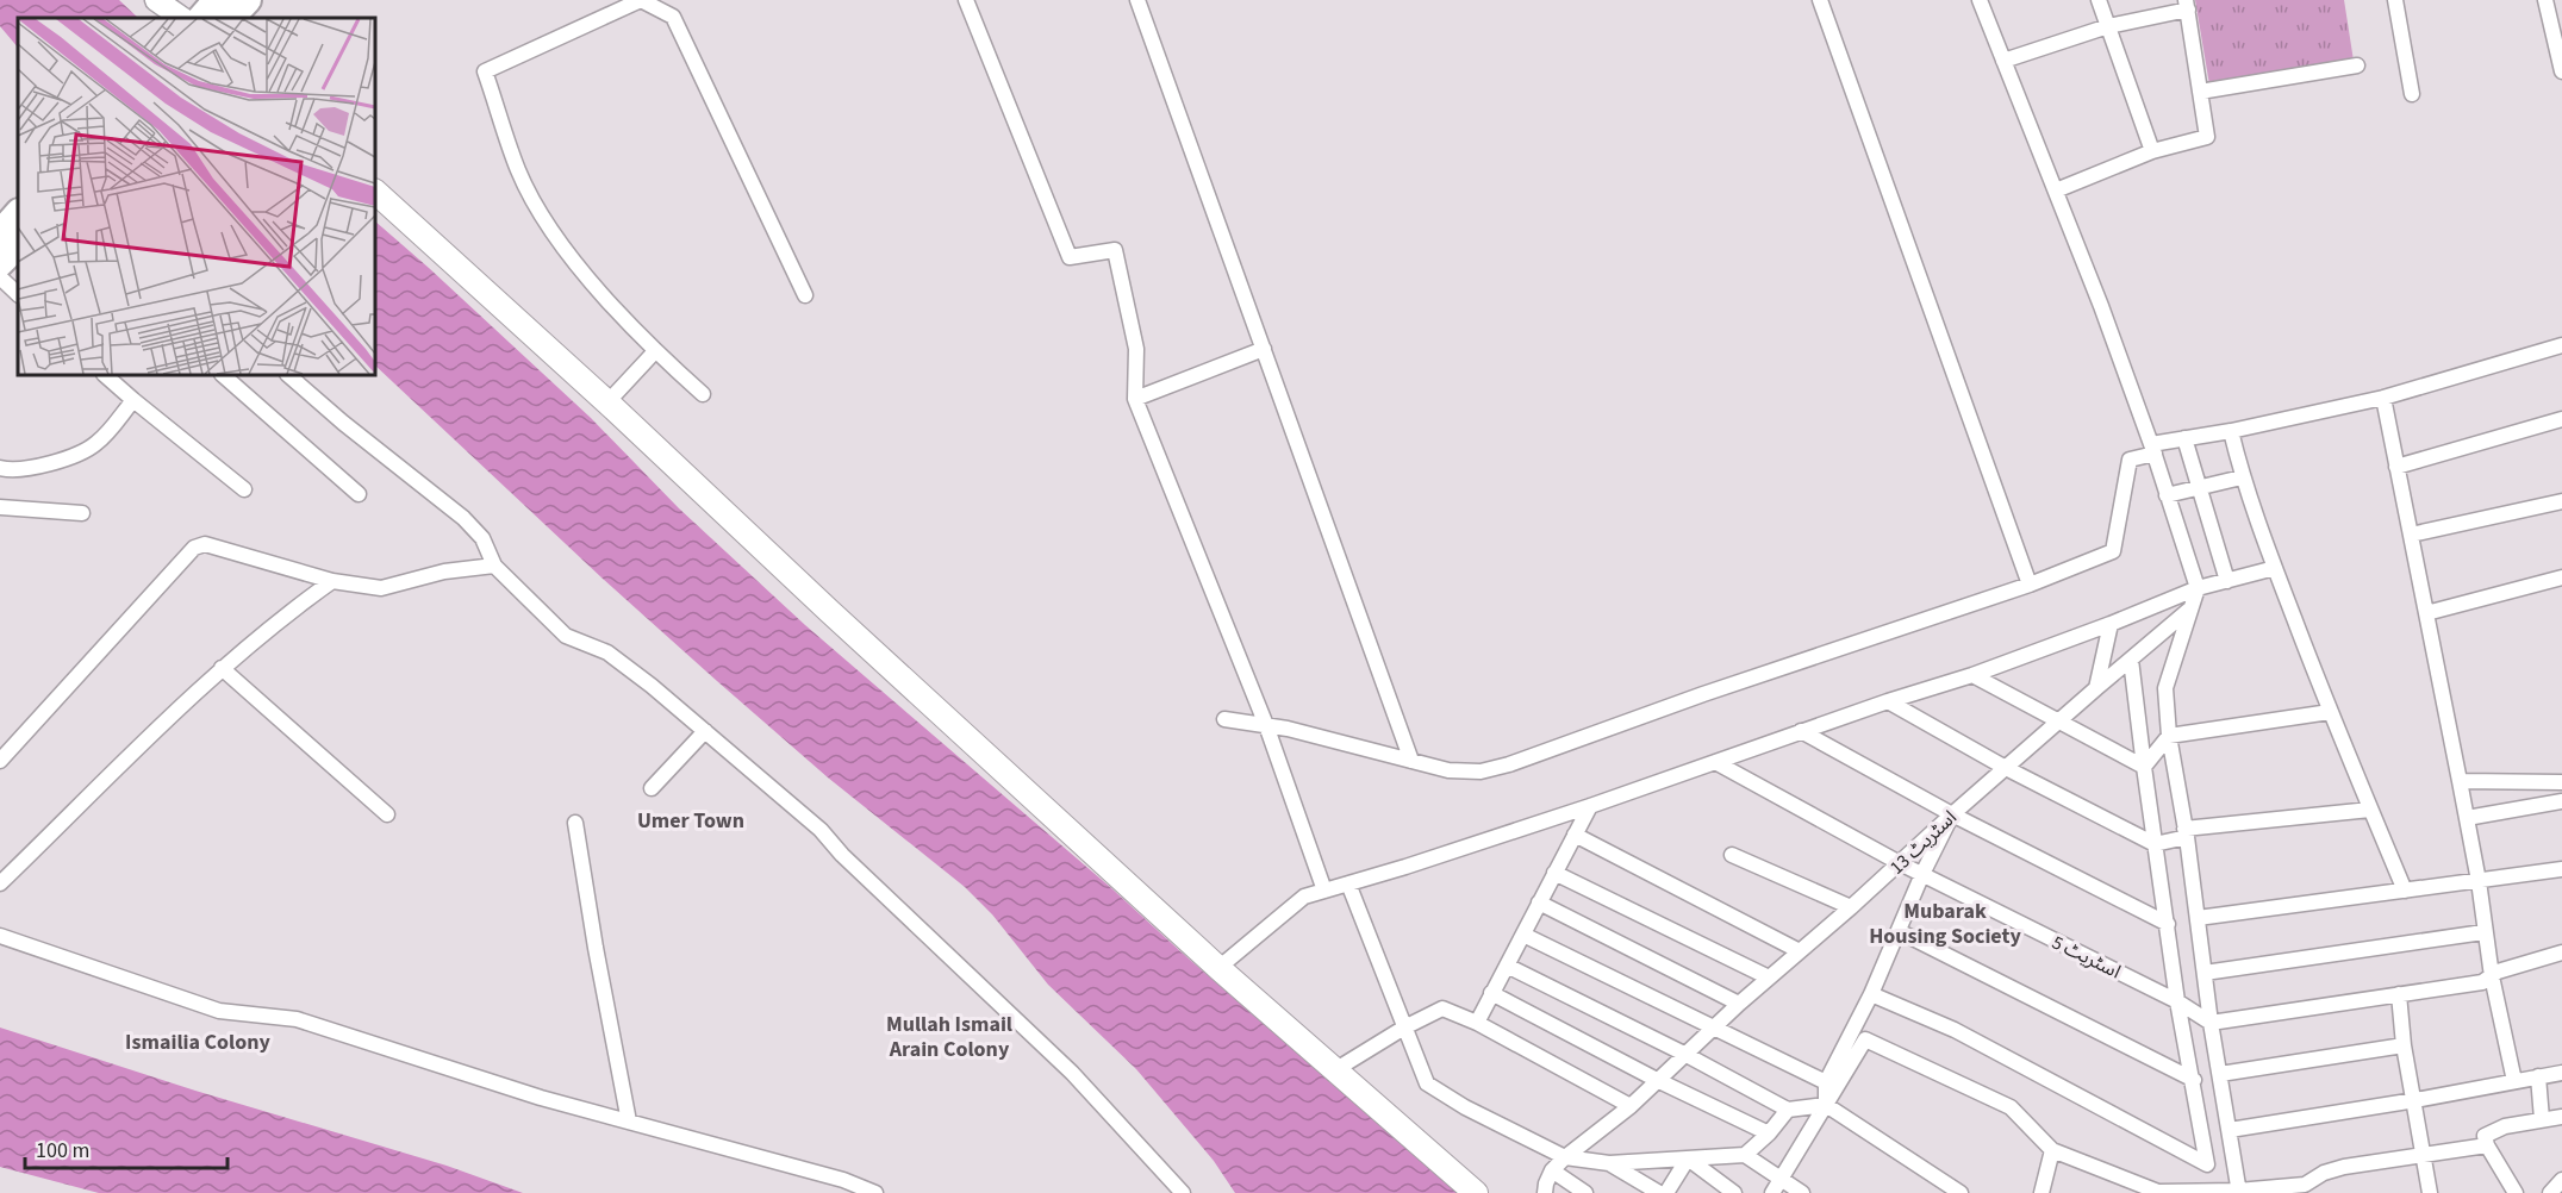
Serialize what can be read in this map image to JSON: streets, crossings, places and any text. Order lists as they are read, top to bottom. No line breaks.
{"streets":{"street":["اسٹریٹ 13","اسٹریٹ 5"]},"crossings":[["اسٹریٹ 13","اسٹریٹ 5"]],"districts":["Umer Town","Mubarak Housing Society","Mullah Ismail Arain Colony","Ismailia Colony"],"scale_bar":"100 m"}
